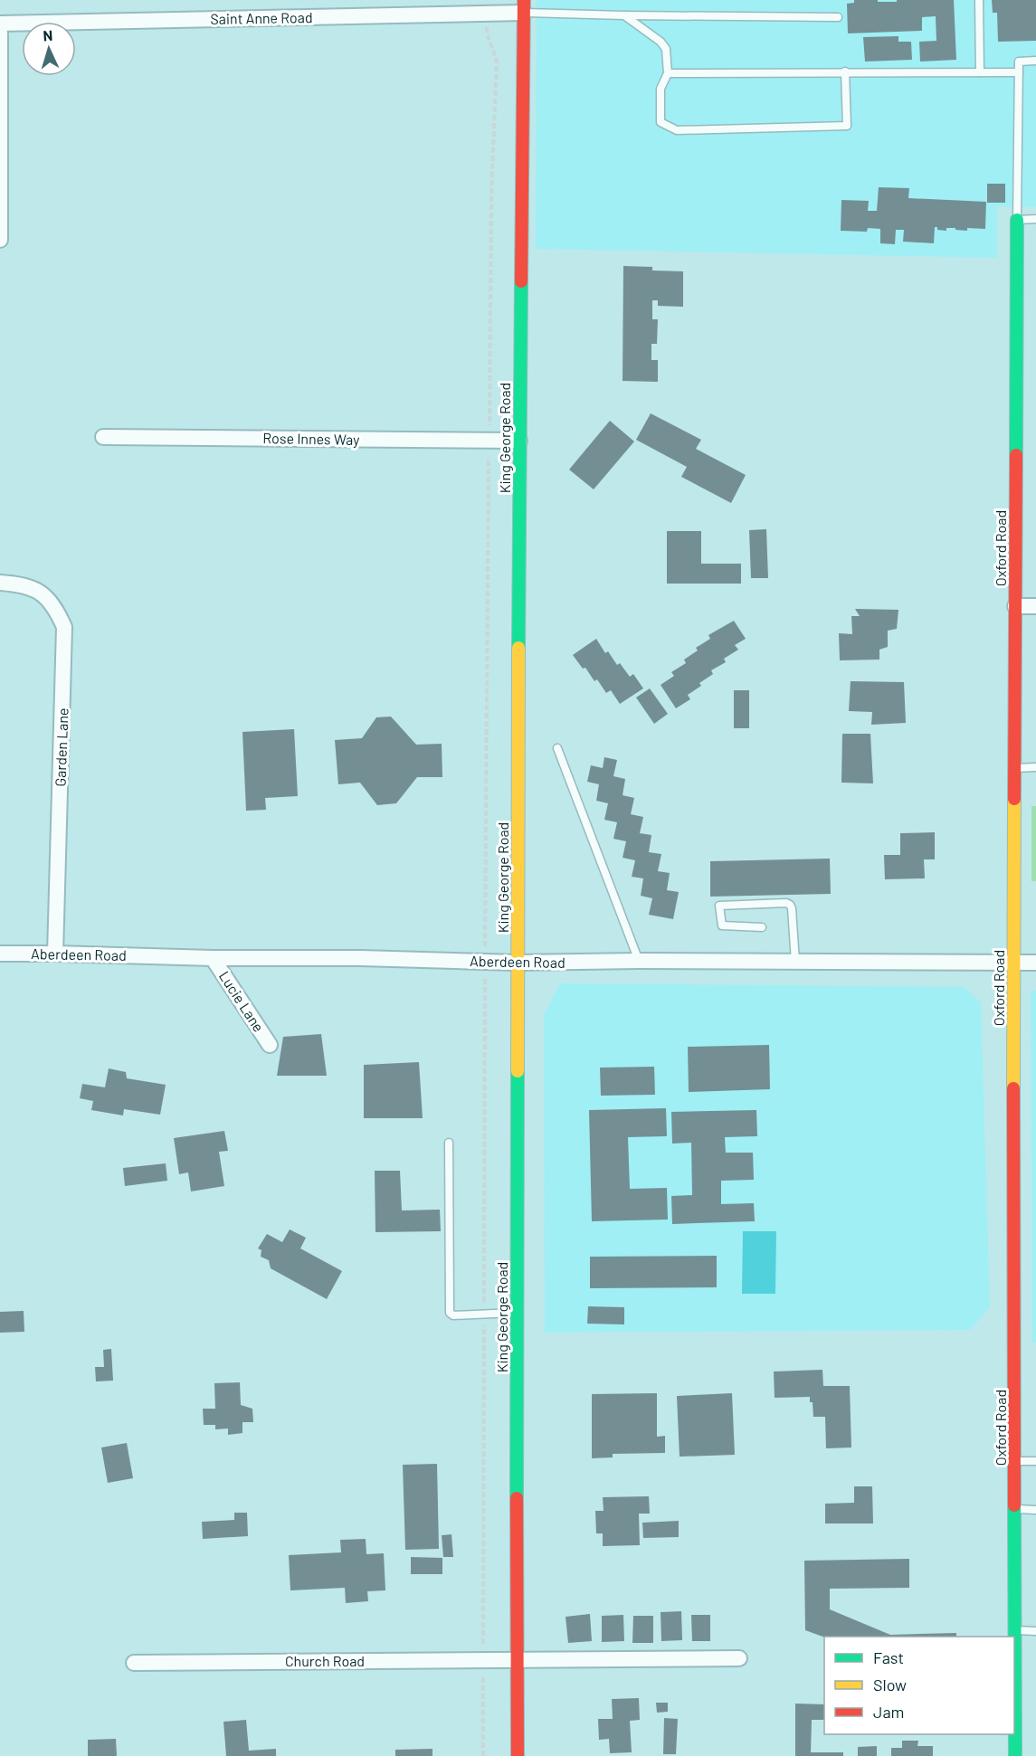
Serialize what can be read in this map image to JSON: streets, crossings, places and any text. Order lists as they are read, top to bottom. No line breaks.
{"streets":{"main road":["King George Road","Oxford Road"],"street":["Saint Anne Road","Rose Innes Way","Garden Lane","Aberdeen Road","Lucie Lane","Church Road"]},"crossings":[["Saint Anne Road","King George Road"],["King George Road","Rose Innes Way"],["King George Road","Aberdeen Road"],["King George Road","Church Road"],["Oxford Road","Aberdeen Road"],["Garden Lane","Aberdeen Road"],["Aberdeen Road","Lucie Lane"]],"legend":["Fast","Slow","Jam"],"north":"top"}
